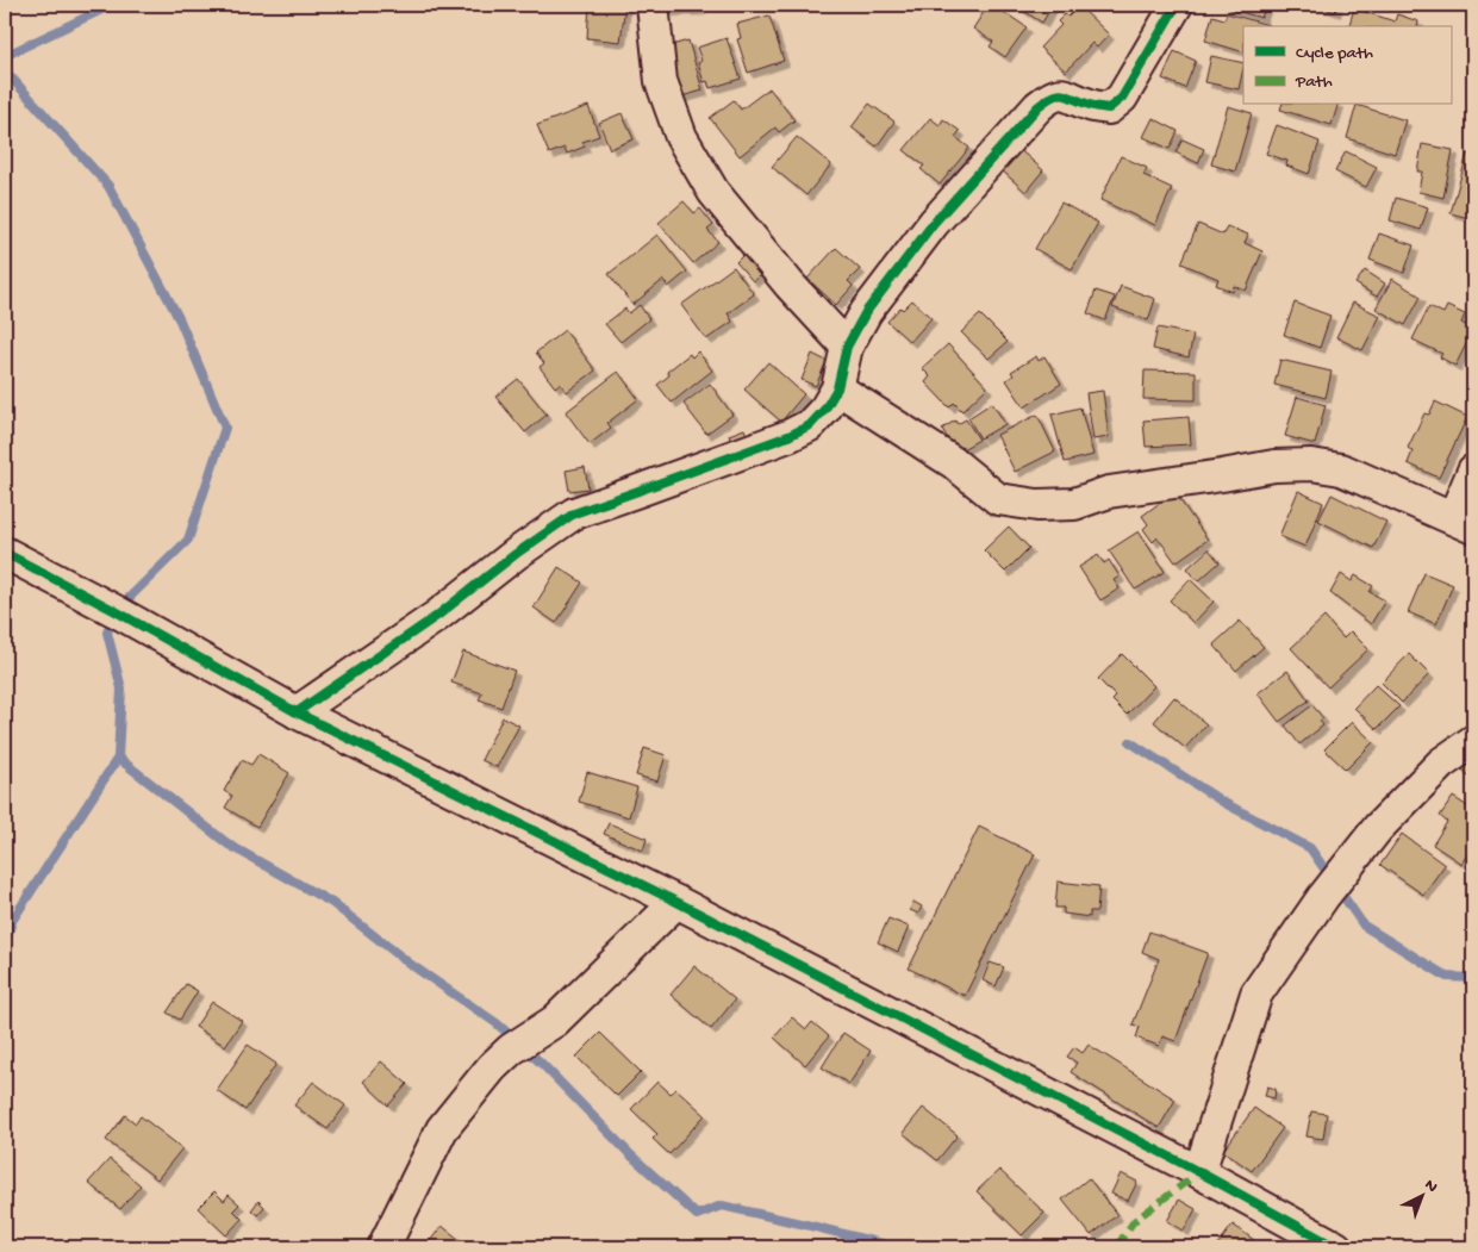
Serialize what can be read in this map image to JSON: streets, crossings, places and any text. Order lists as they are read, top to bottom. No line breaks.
{"legend":["Cycle path","Path"],"north":"top right"}
